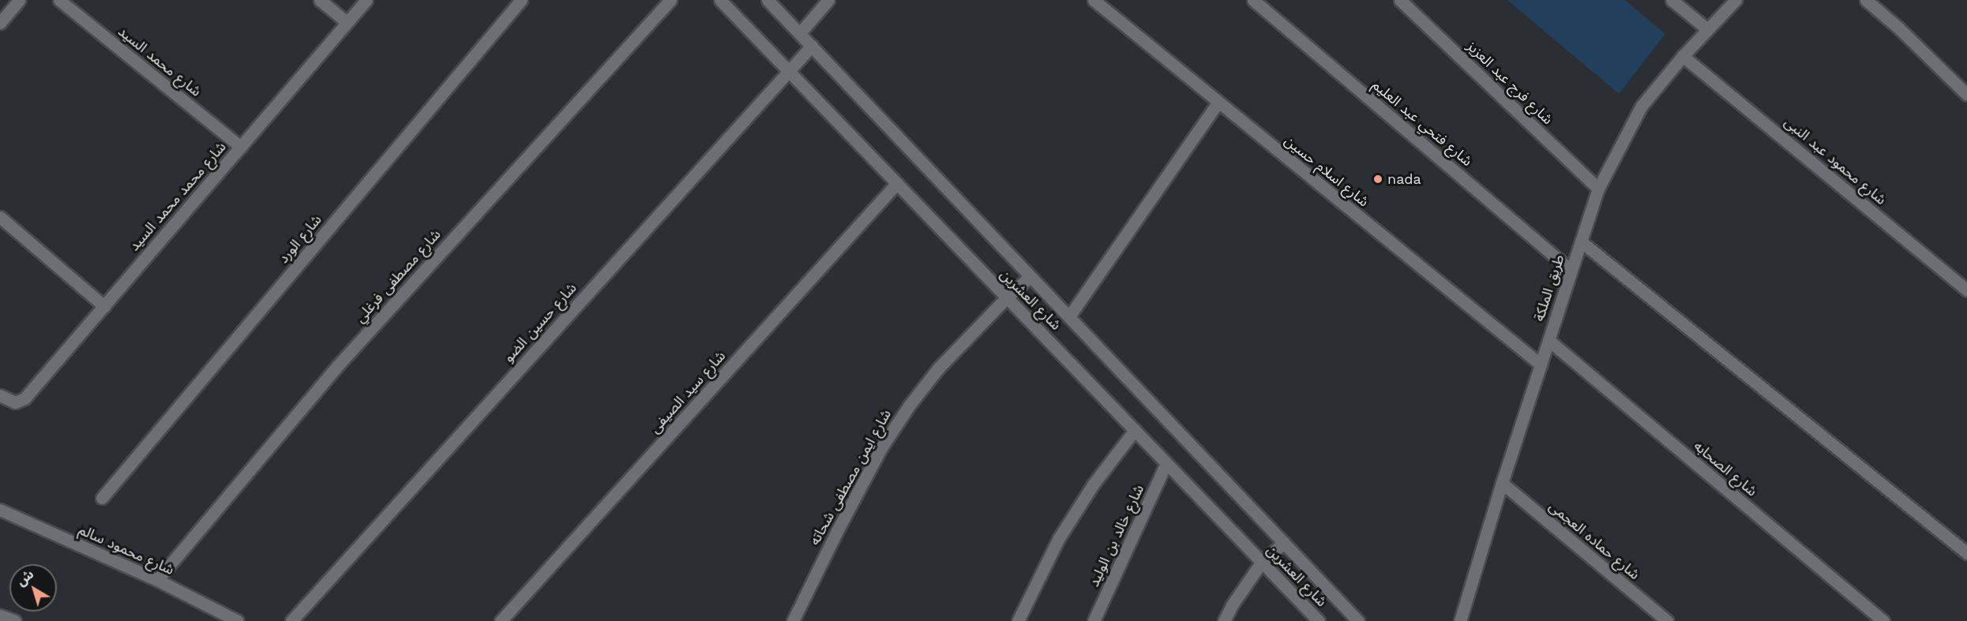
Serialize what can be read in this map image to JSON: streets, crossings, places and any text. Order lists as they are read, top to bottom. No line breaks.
{"streets":{"street":["شارع محمد السيد","شارع فرج عبد العزيز","شارع فتحي عبد العليم","شارع محمود عبد النبى","شارع اسلام حسين","شارع محمد محمد السيد","شارع الورد","شارع مصطفى فرغلي","طريق الملكة","شارع العشرين","شارع حسين الضو","شارع سيد الصيفى","شارع الصحابه","شارع ايمن مصطفى شحاته","شارع خالد بن الوليد","شارع حماده العجمى","شارع محمود سالم"]},"crossings":[["شارع محمد السيد","شارع محمد محمد السيد"],["شارع فرج عبد العزيز","طريق الملكة"],["شارع فتحي عبد العليم","طريق الملكة"],["شارع محمود عبد النبى","طريق الملكة"],["شارع اسلام حسين","طريق الملكة"],["شارع مصطفى فرغلي","شارع محمود سالم"],["طريق الملكة","شارع الصحابه"],["طريق الملكة","شارع حماده العجمى"],["شارع العشرين","شارع حسين الضو"],["شارع العشرين","شارع سيد الصيفى"],["شارع العشرين","شارع ايمن مصطفى شحاته"],["شارع العشرين","شارع خالد بن الوليد"]],"places":["nada"],"north":"top left"}
